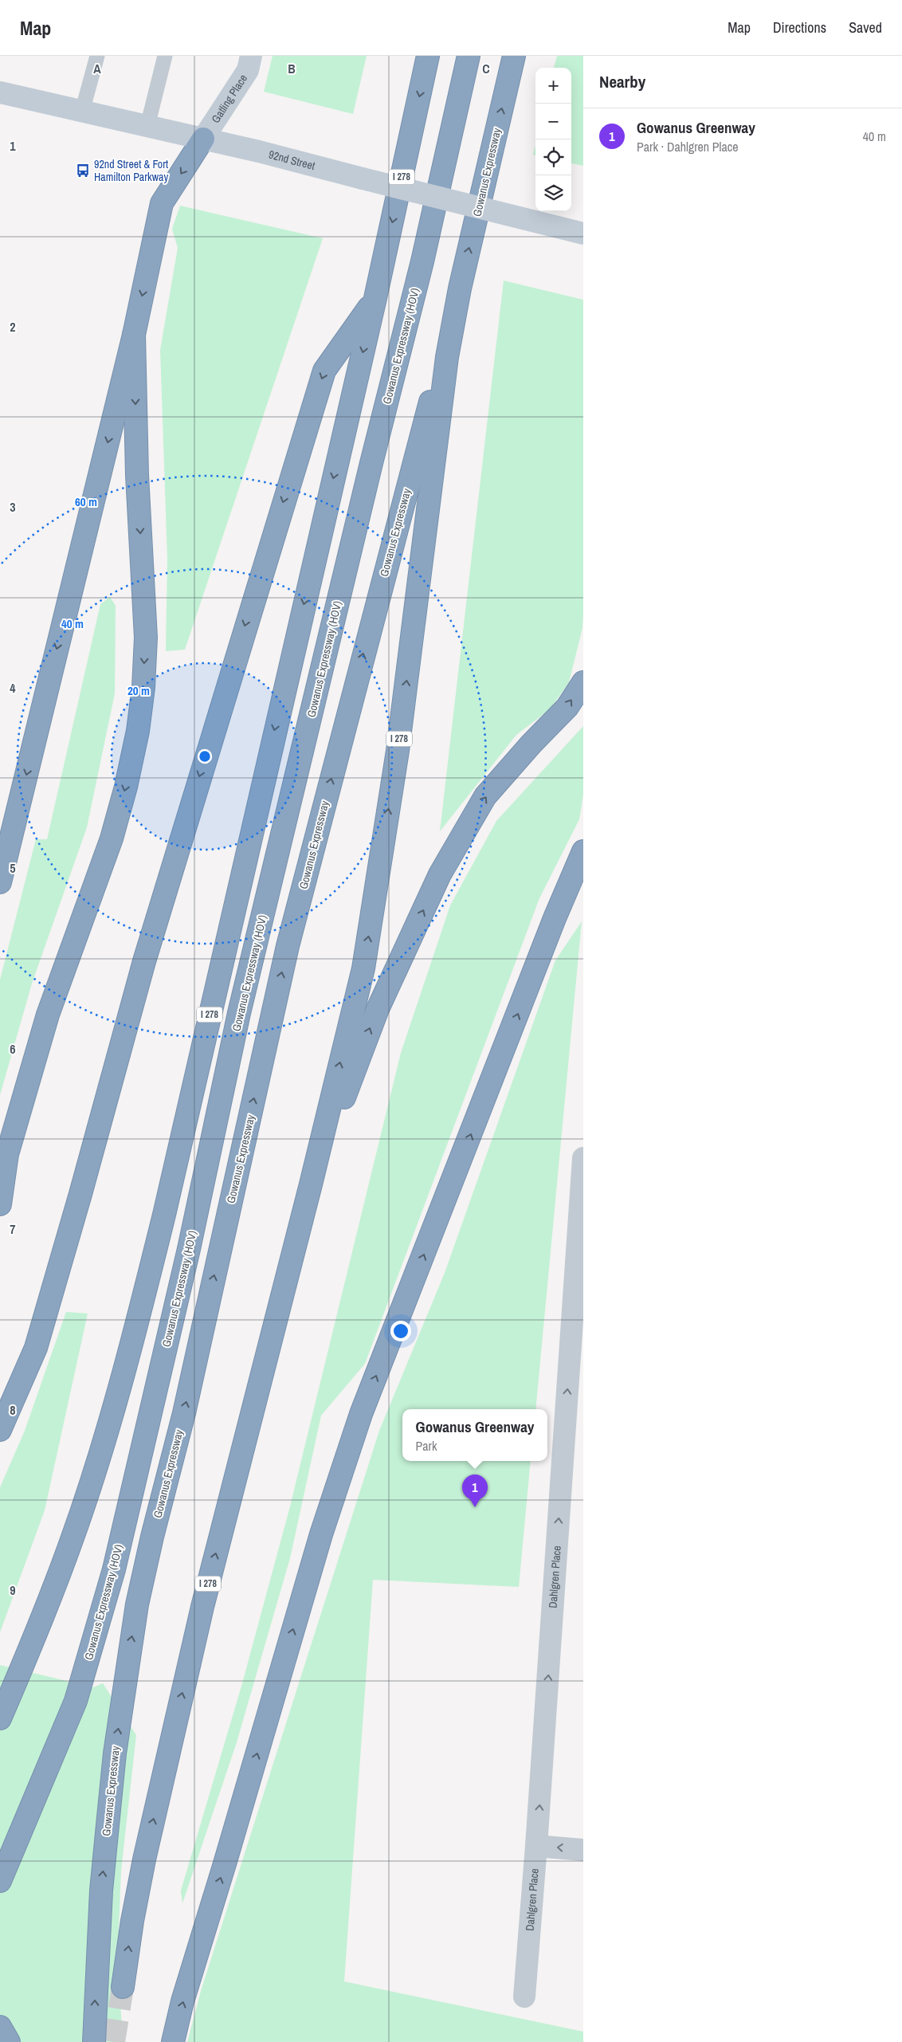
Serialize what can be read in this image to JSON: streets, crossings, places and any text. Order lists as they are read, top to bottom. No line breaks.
{"streets":{"highway":["Gowanus Expressway","I 278","Gowanus Expressway (HOV)"],"main road":["Gatling Place","92nd Street"],"street":["Dahlgren Place"]},"crossings":[["Gatling Place","92nd Street"]],"one_way":["Dahlgren Place"],"places":{"bus stop":["92nd Street & Fort Hamilton Parkway"]},"page":{"header":"Map","nav":["Map","Directions","Saved"],"heading":"Nearby","map_buttons":["+","−"],"list":[{"mark":"1","name":"Gowanus Greenway","note":"Park · Dahlgren Place","value":"40 m"}],"popup":["Gowanus Greenway","Park"],"pins":"1"},"grid":{"columns":["A","B","C"],"rows":["1","2","3","4","5","6","7","8","9"]},"rings":["60 m","40 m","20 m"]}
